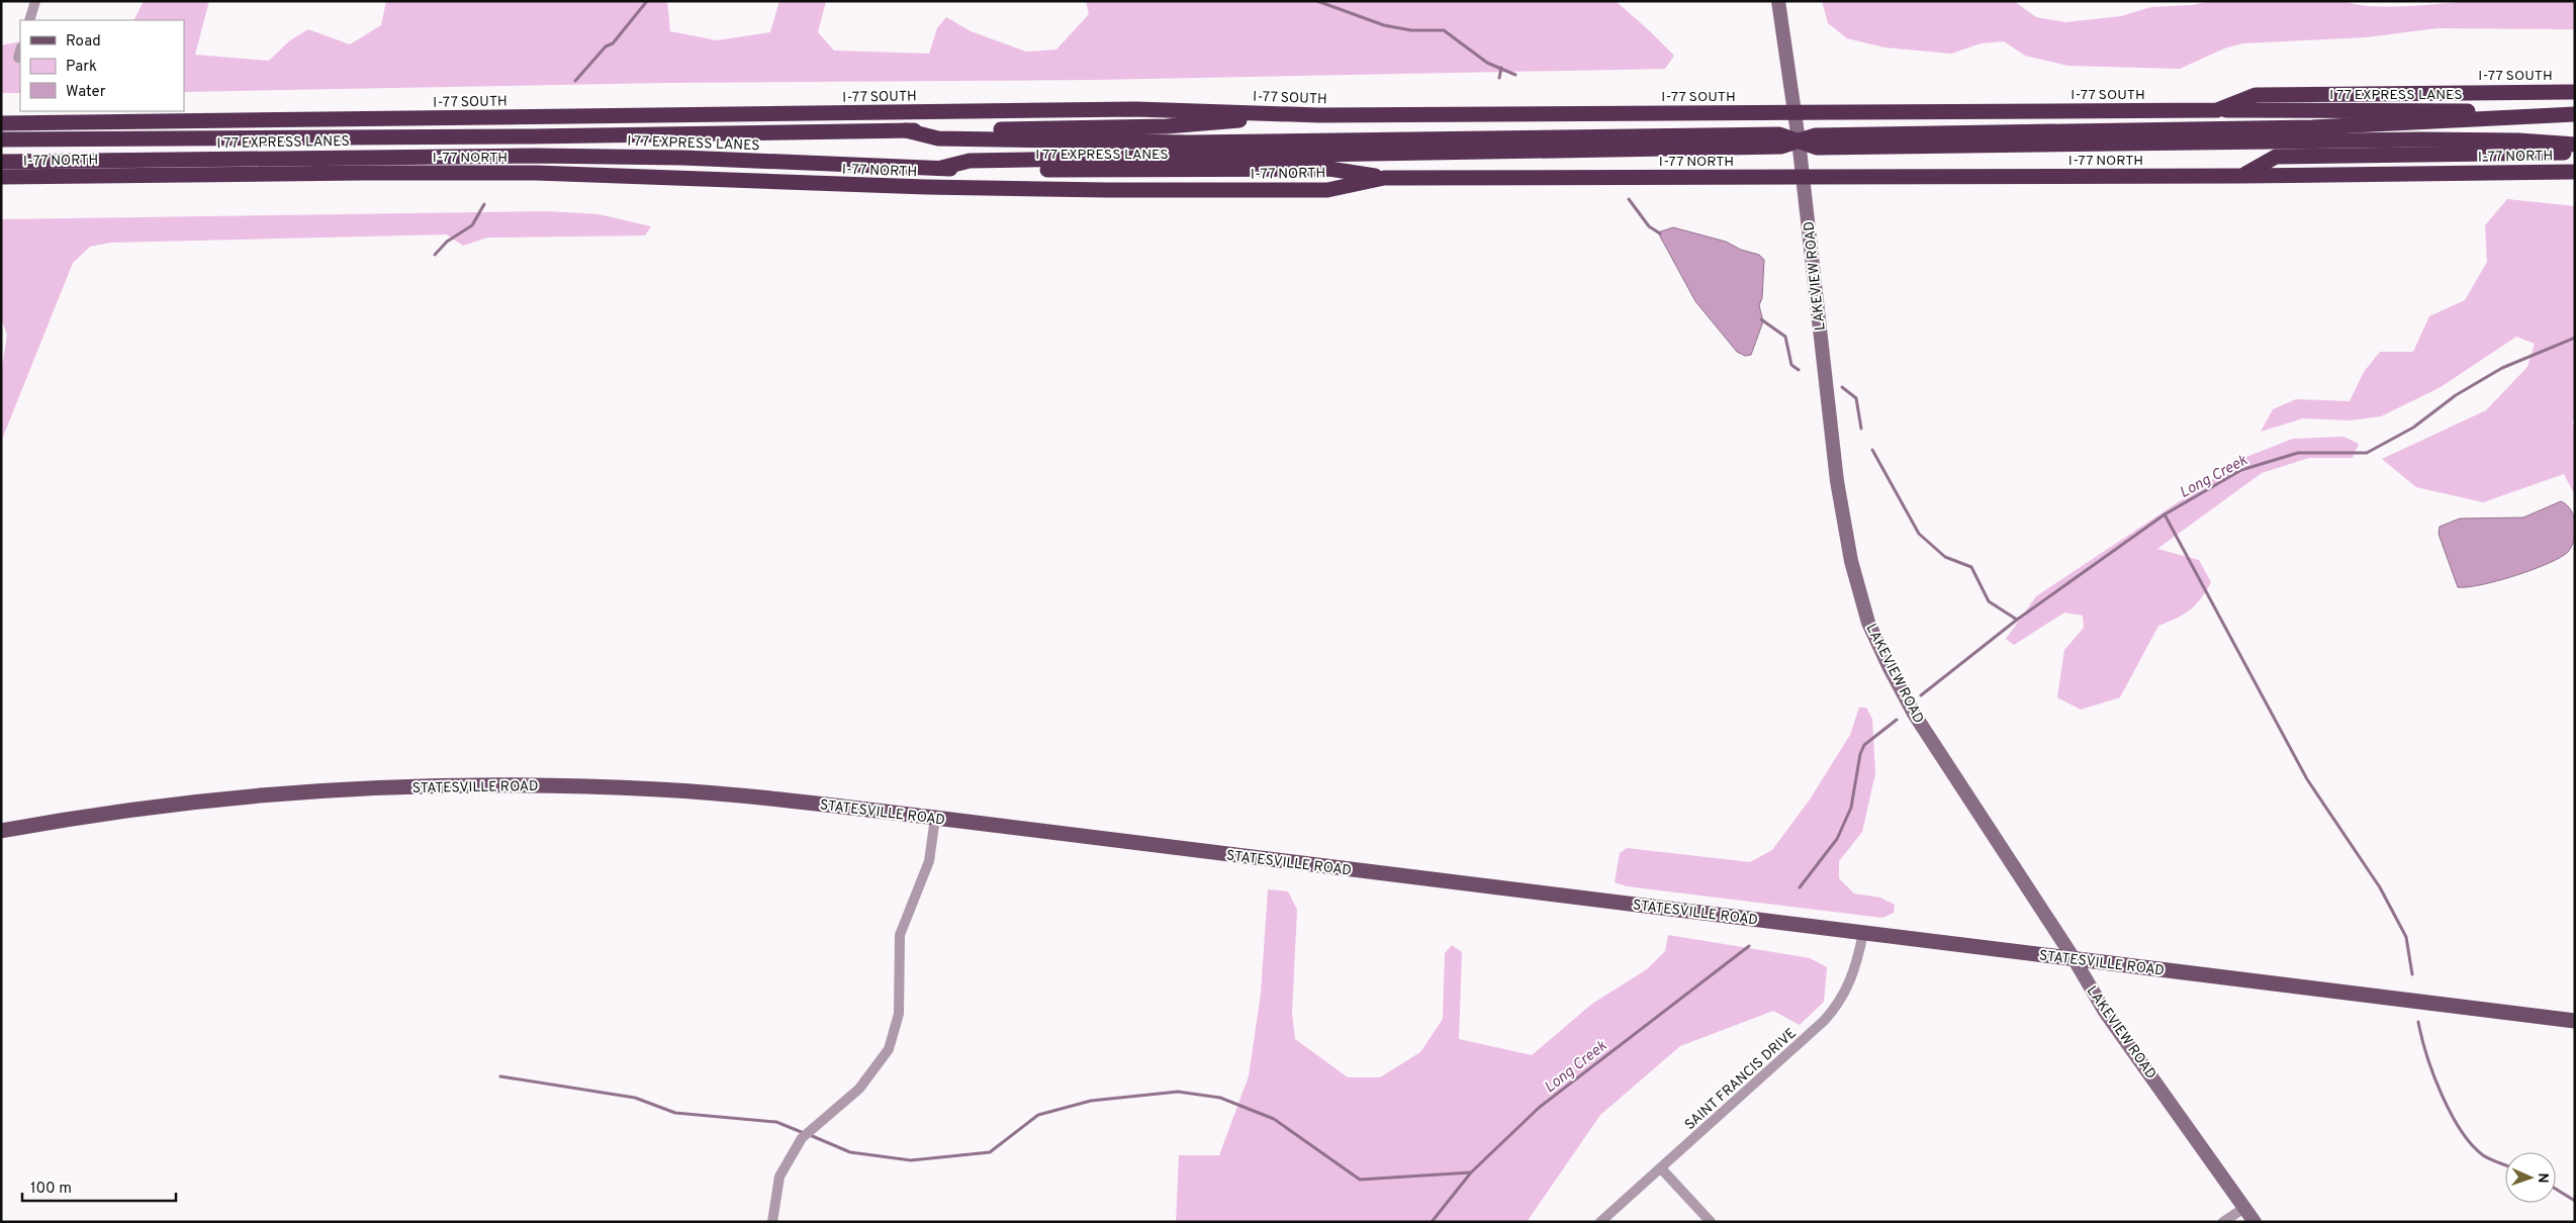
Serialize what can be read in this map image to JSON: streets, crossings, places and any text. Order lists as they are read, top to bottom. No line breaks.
{"streets":{"highway":["I-77 SOUTH","I 77 EXPRESS LANES","I-77 NORTH"],"main road":["LAKEVIEW ROAD","STATESVILLE ROAD"],"street":["SAINT FRANCIS DRIVE"]},"crossings":[["I-77 SOUTH","I 77 EXPRESS LANES"],["I 77 EXPRESS LANES","I-77 NORTH"],["LAKEVIEW ROAD","STATESVILLE ROAD"],["STATESVILLE ROAD","SAINT FRANCIS DRIVE"]],"water":["Long Creek"],"legend":["Road","Park","Water"],"scale_bar":"100 m","north":"right"}
